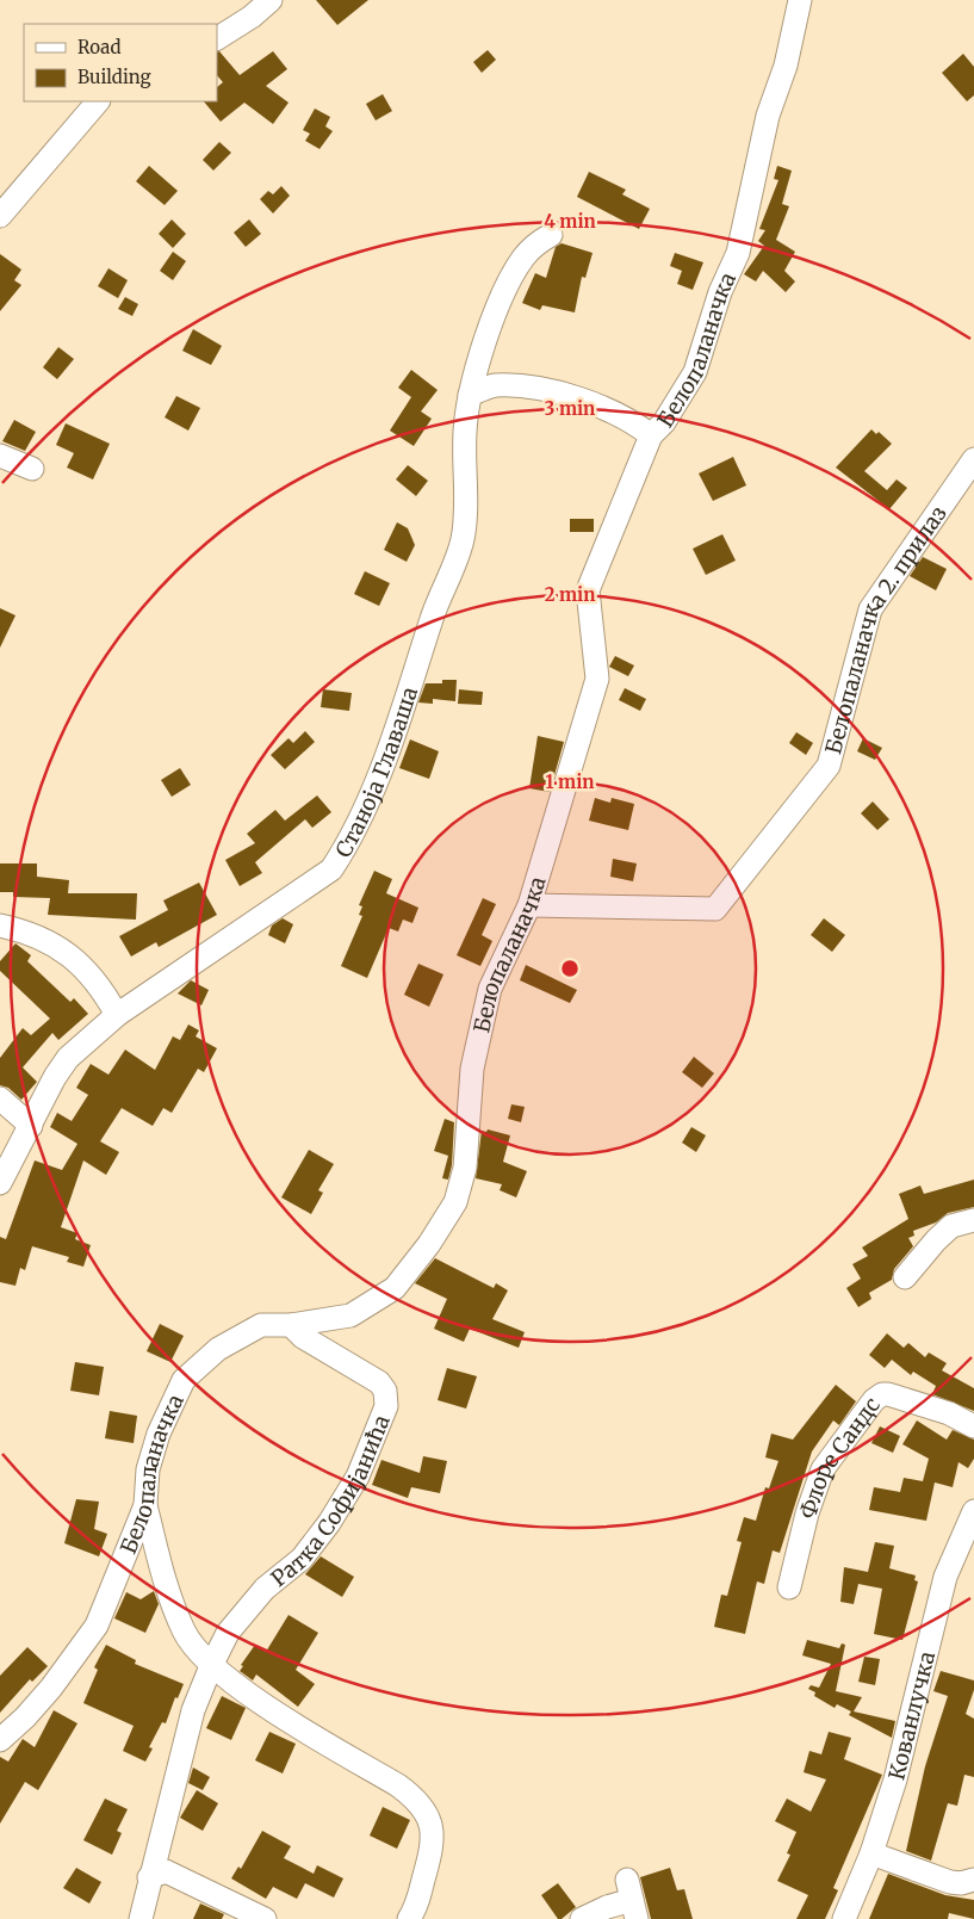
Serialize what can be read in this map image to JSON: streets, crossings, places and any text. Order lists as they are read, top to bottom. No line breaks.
{"streets":{"street":["Белопаланачка","Белопаланачка 2. прилаз","Станоја Главаша","Флоре Сандс","Ратка Софијанића","Кованлучка"]},"crossings":[["Белопаланачка","Белопаланачка 2. прилаз"],["Белопаланачка","Ратка Софијанића"]],"legend":["Road","Building"],"rings":["4 min","3 min","2 min","1 min"]}
